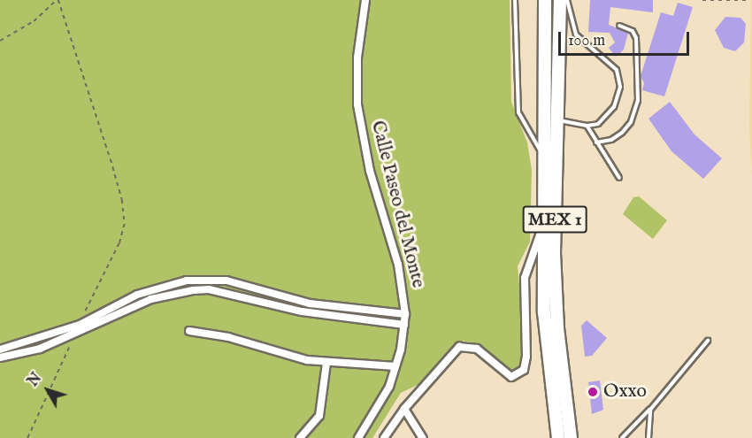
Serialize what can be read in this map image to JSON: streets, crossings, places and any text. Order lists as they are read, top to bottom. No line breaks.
{"streets":{"highway":["MEX 1"],"street":["Calle Paseo del Monte"]},"places":["Oxxo"],"scale_bar":"100 m","north":"top left"}
